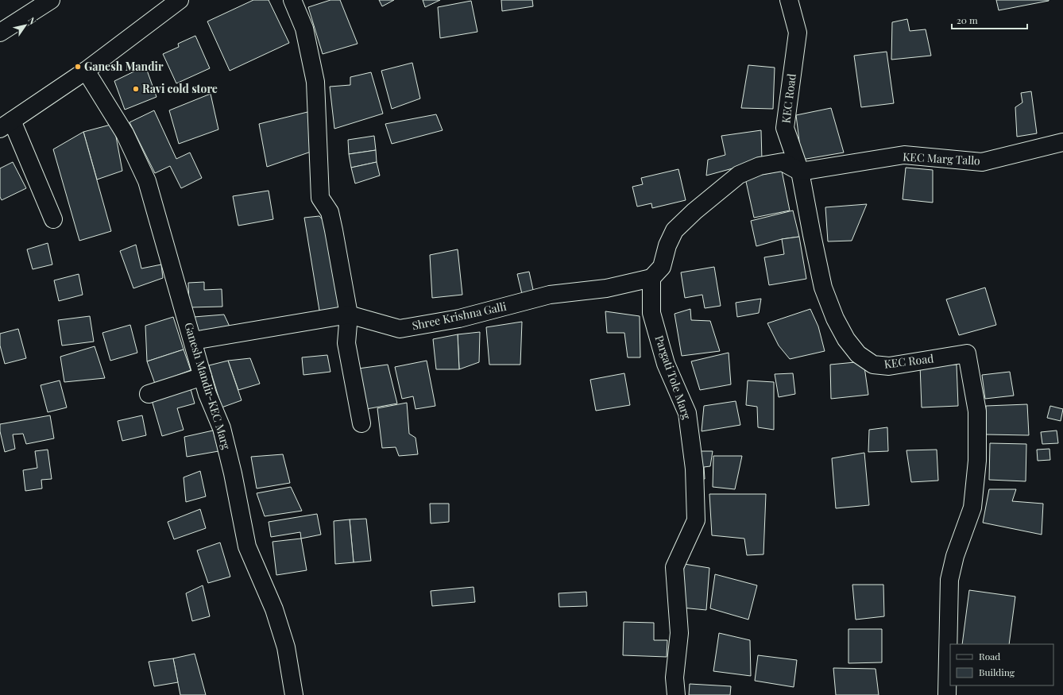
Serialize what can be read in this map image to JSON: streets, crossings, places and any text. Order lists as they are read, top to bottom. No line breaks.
{"streets":{"street":["KEC Road","KEC Marg Tallo","Shree Krishna Galli","Pargati Tole Marg","Ganesh Mandir-KEC Marg"]},"crossings":[["KEC Road","KEC Marg Tallo"],["Shree Krishna Galli","Pargati Tole Marg"],["Shree Krishna Galli","Ganesh Mandir-KEC Marg"]],"places":["Ganesh Mandir","Ravi cold store"],"legend":["Road","Building"],"scale_bar":"20 m","north":"top right"}
